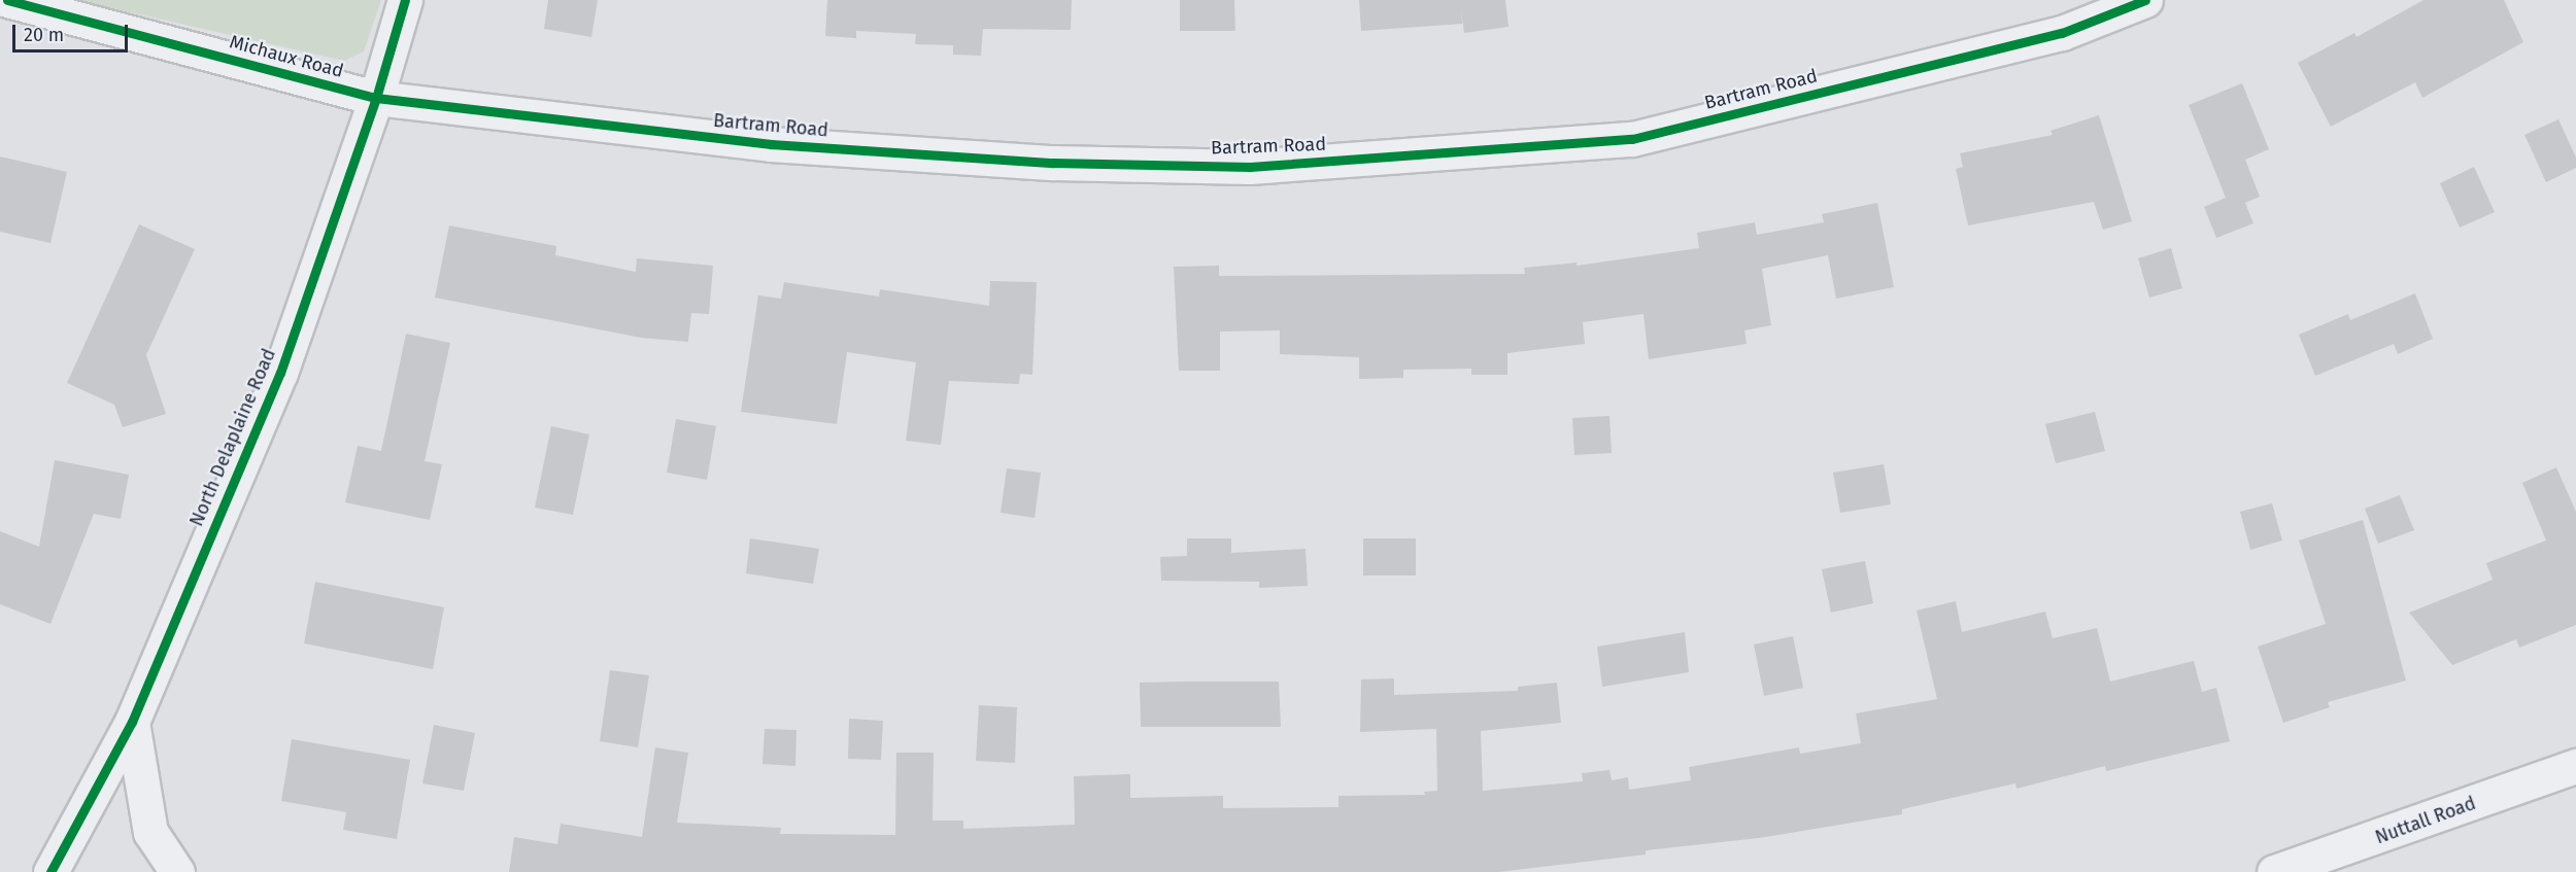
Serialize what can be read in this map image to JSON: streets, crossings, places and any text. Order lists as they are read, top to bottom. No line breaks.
{"streets":{"street":["Michaux Road","Bartram Road","North Delaplaine Road","Nuttall Road"]},"crossings":[["Michaux Road","Bartram Road"],["Michaux Road","North Delaplaine Road"],["Bartram Road","North Delaplaine Road"]],"scale_bar":"20 m"}
